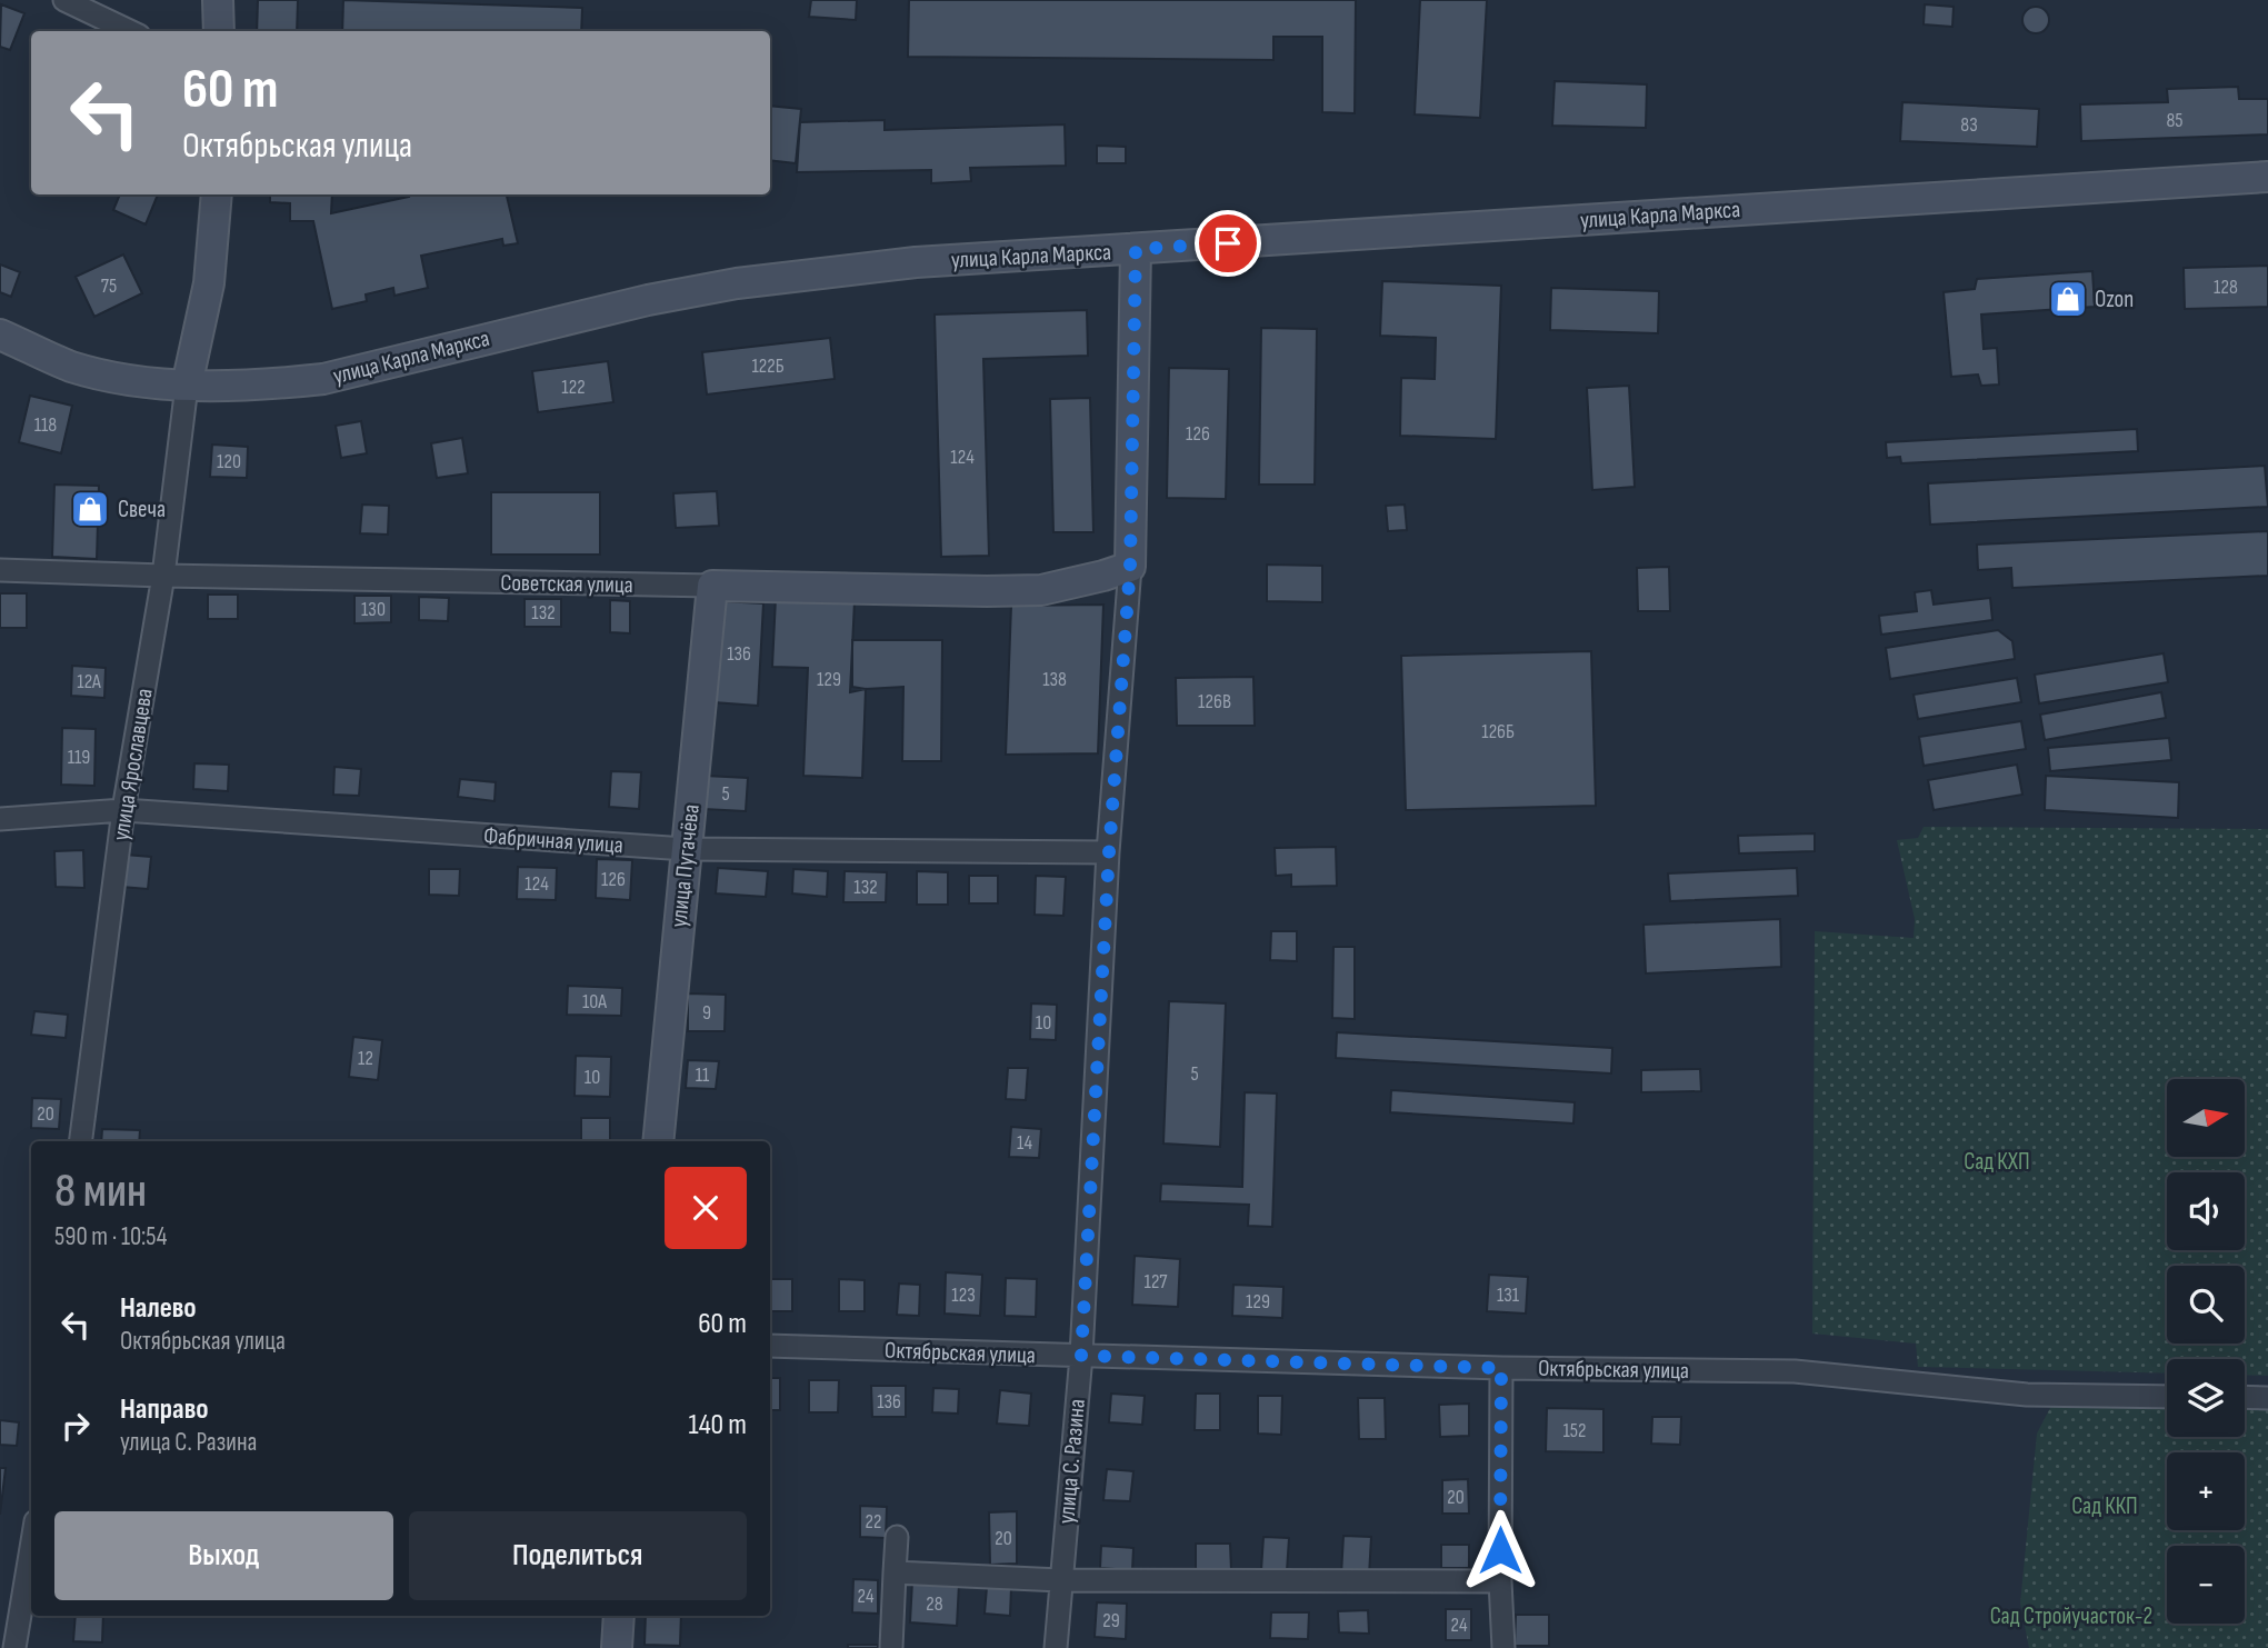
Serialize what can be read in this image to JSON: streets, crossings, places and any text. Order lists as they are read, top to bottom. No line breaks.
{"streets":{"street":["улица Карла Маркса","Советская улица","улица Ярославцева","Фабричная улица","улица Пугачёва","Октябрьская улица","улица С. Разина"]},"crossings":[["улица Карла Маркса","улица Ярославцева"],["улица Карла Маркса","улица С. Разина"],["Советская улица","улица Ярославцева"],["Советская улица","улица Пугачёва"],["Советская улица","улица С. Разина"],["улица Ярославцева","Фабричная улица"],["Фабричная улица","улица Пугачёва"],["Фабричная улица","улица С. Разина"],["Октябрьская улица","улица С. Разина"]],"parks":["Сад КХП","Сад ККП","Сад Стройучасток-2"],"places":{"shop":["Ozon","Свеча"]},"house_numbers":["85","83","75","128","122Б","122","118","126","124","120","130","132","136","129","138","12А","126В","126Б","119","5","126","124","132","10А","9","10","12","5","11","10","20","14","127","123","131","129","136","152","20","22","20","24","28","29","24"],"north":"right","page":{"turn":["60 m","Октябрьская улица"],"map_buttons":["+","−"],"heading":["8 мин","590 m · 10:54"],"list":[{"name":"Налево","note":"Октябрьская улица","value":"60 m"},{"name":"Направо","note":"улица С. Разина","value":"140 m"}],"buttons":["Выход","Поделиться"]}}
